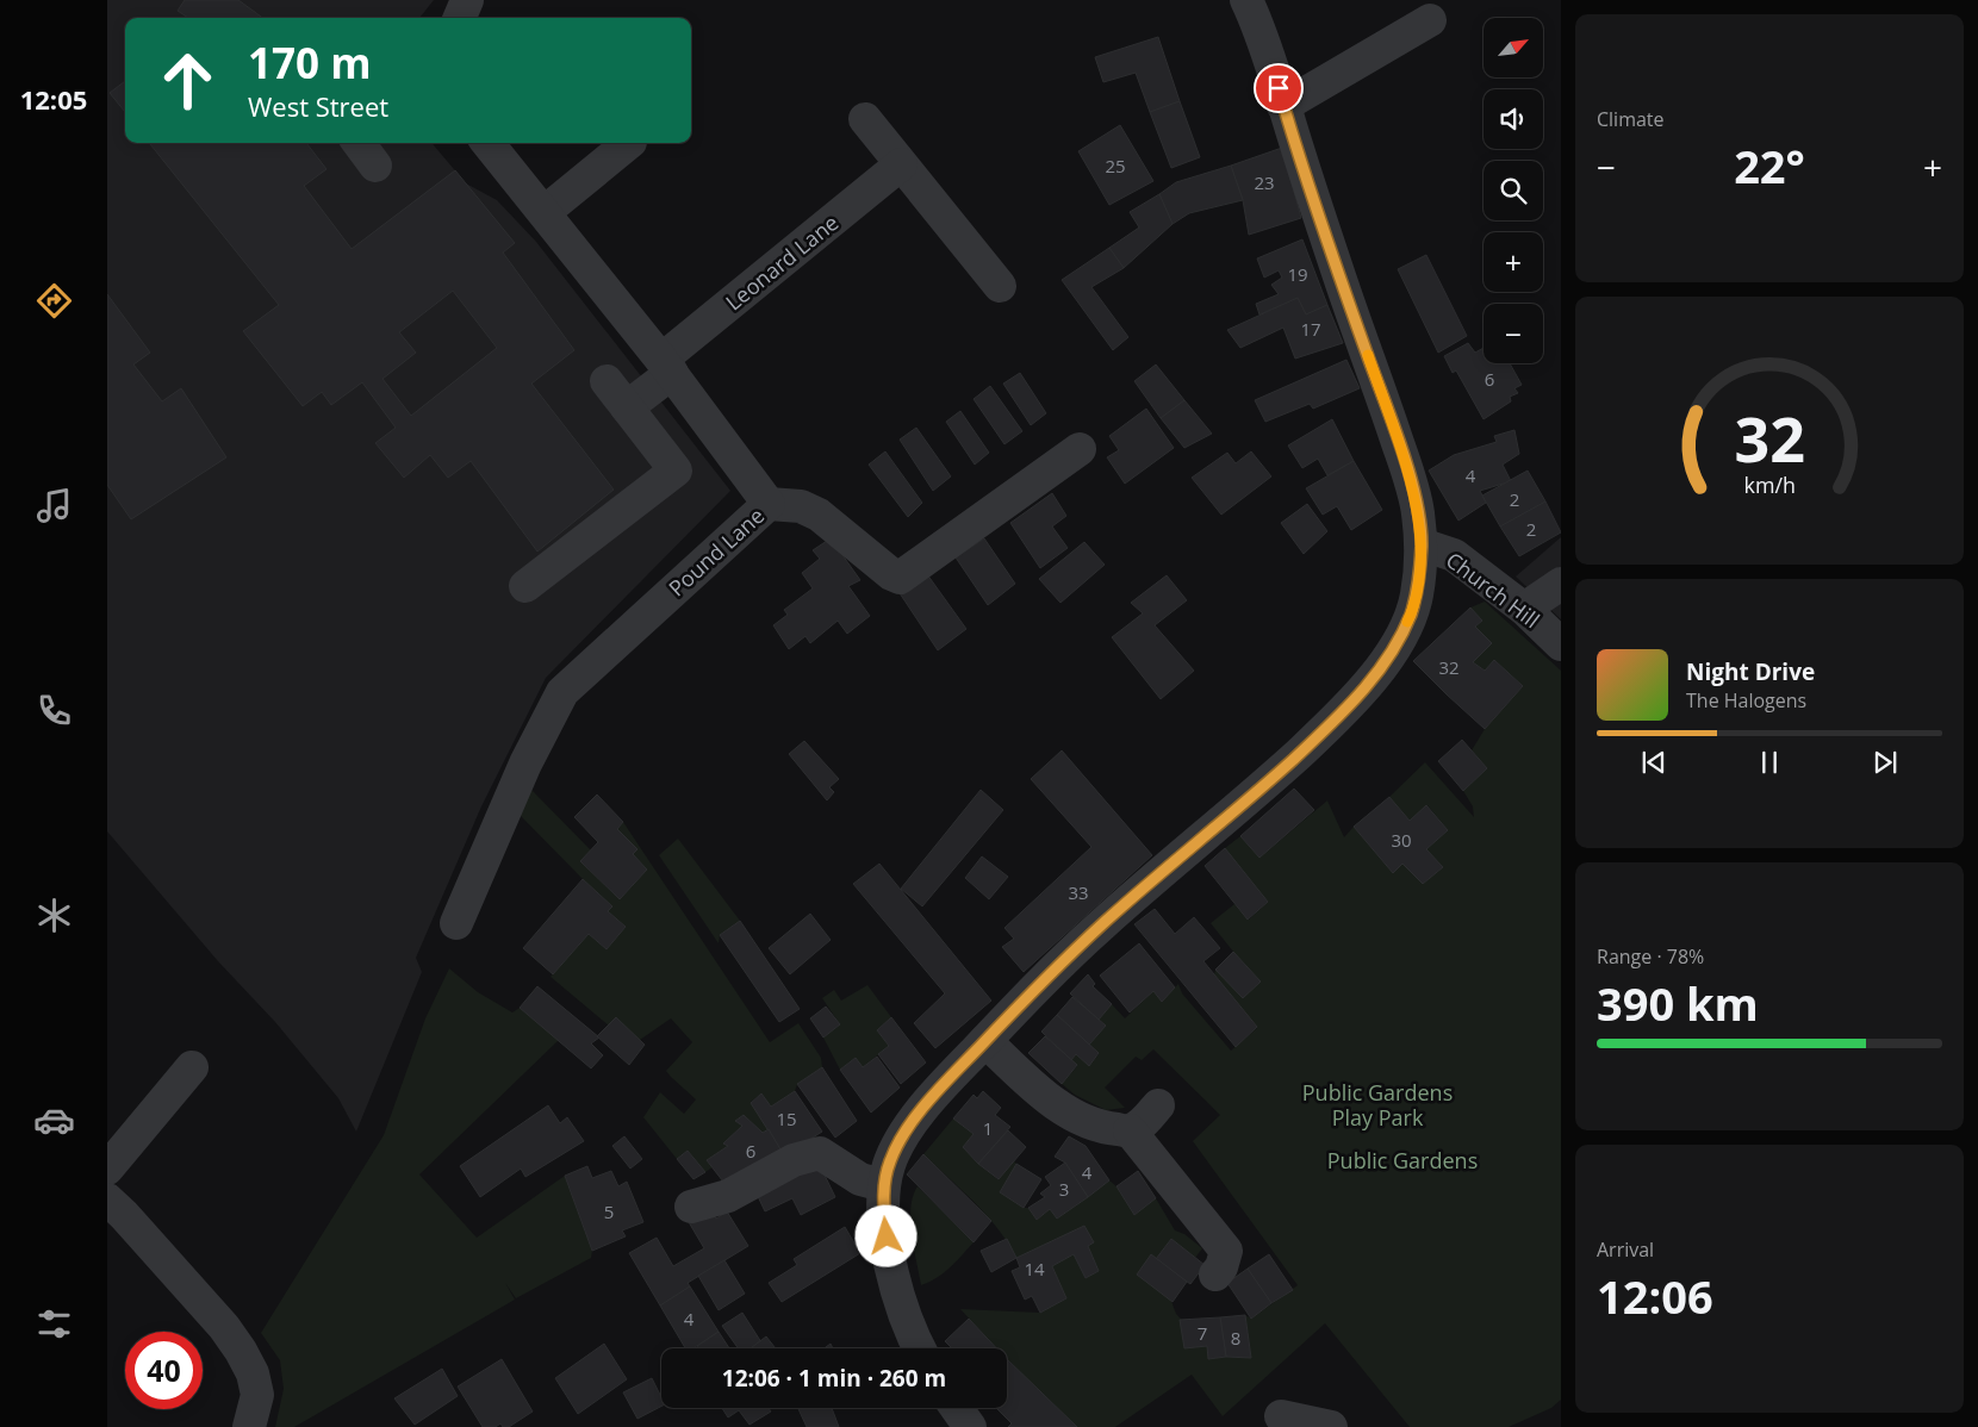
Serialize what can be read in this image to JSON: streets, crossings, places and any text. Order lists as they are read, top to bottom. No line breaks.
{"streets":{"street":["Leonard Lane","Pound Lane","Church Hill"]},"crossings":[["Leonard Lane","Pound Lane"]],"parks":["Public Gardens Play Park","Public Gardens"],"house_numbers":["25","23","19","17","6","4","2","2","32","30","33","15","1","6","4","3","5","14","4","7","8"],"north":"top right","page":{"tabs":"12:05","tile":["Climate",["Range · 78%","390 km"],["Arrival","12:06"]],"map_buttons":["+","−"],"turn":["170 m","West Street"],"heat":["−","22°","+"],"song":["Night Drive","The Halogens"],"limit":"40","trip":"12:06 · 1 min · 260 m","gauge":["32","km/h"]}}
